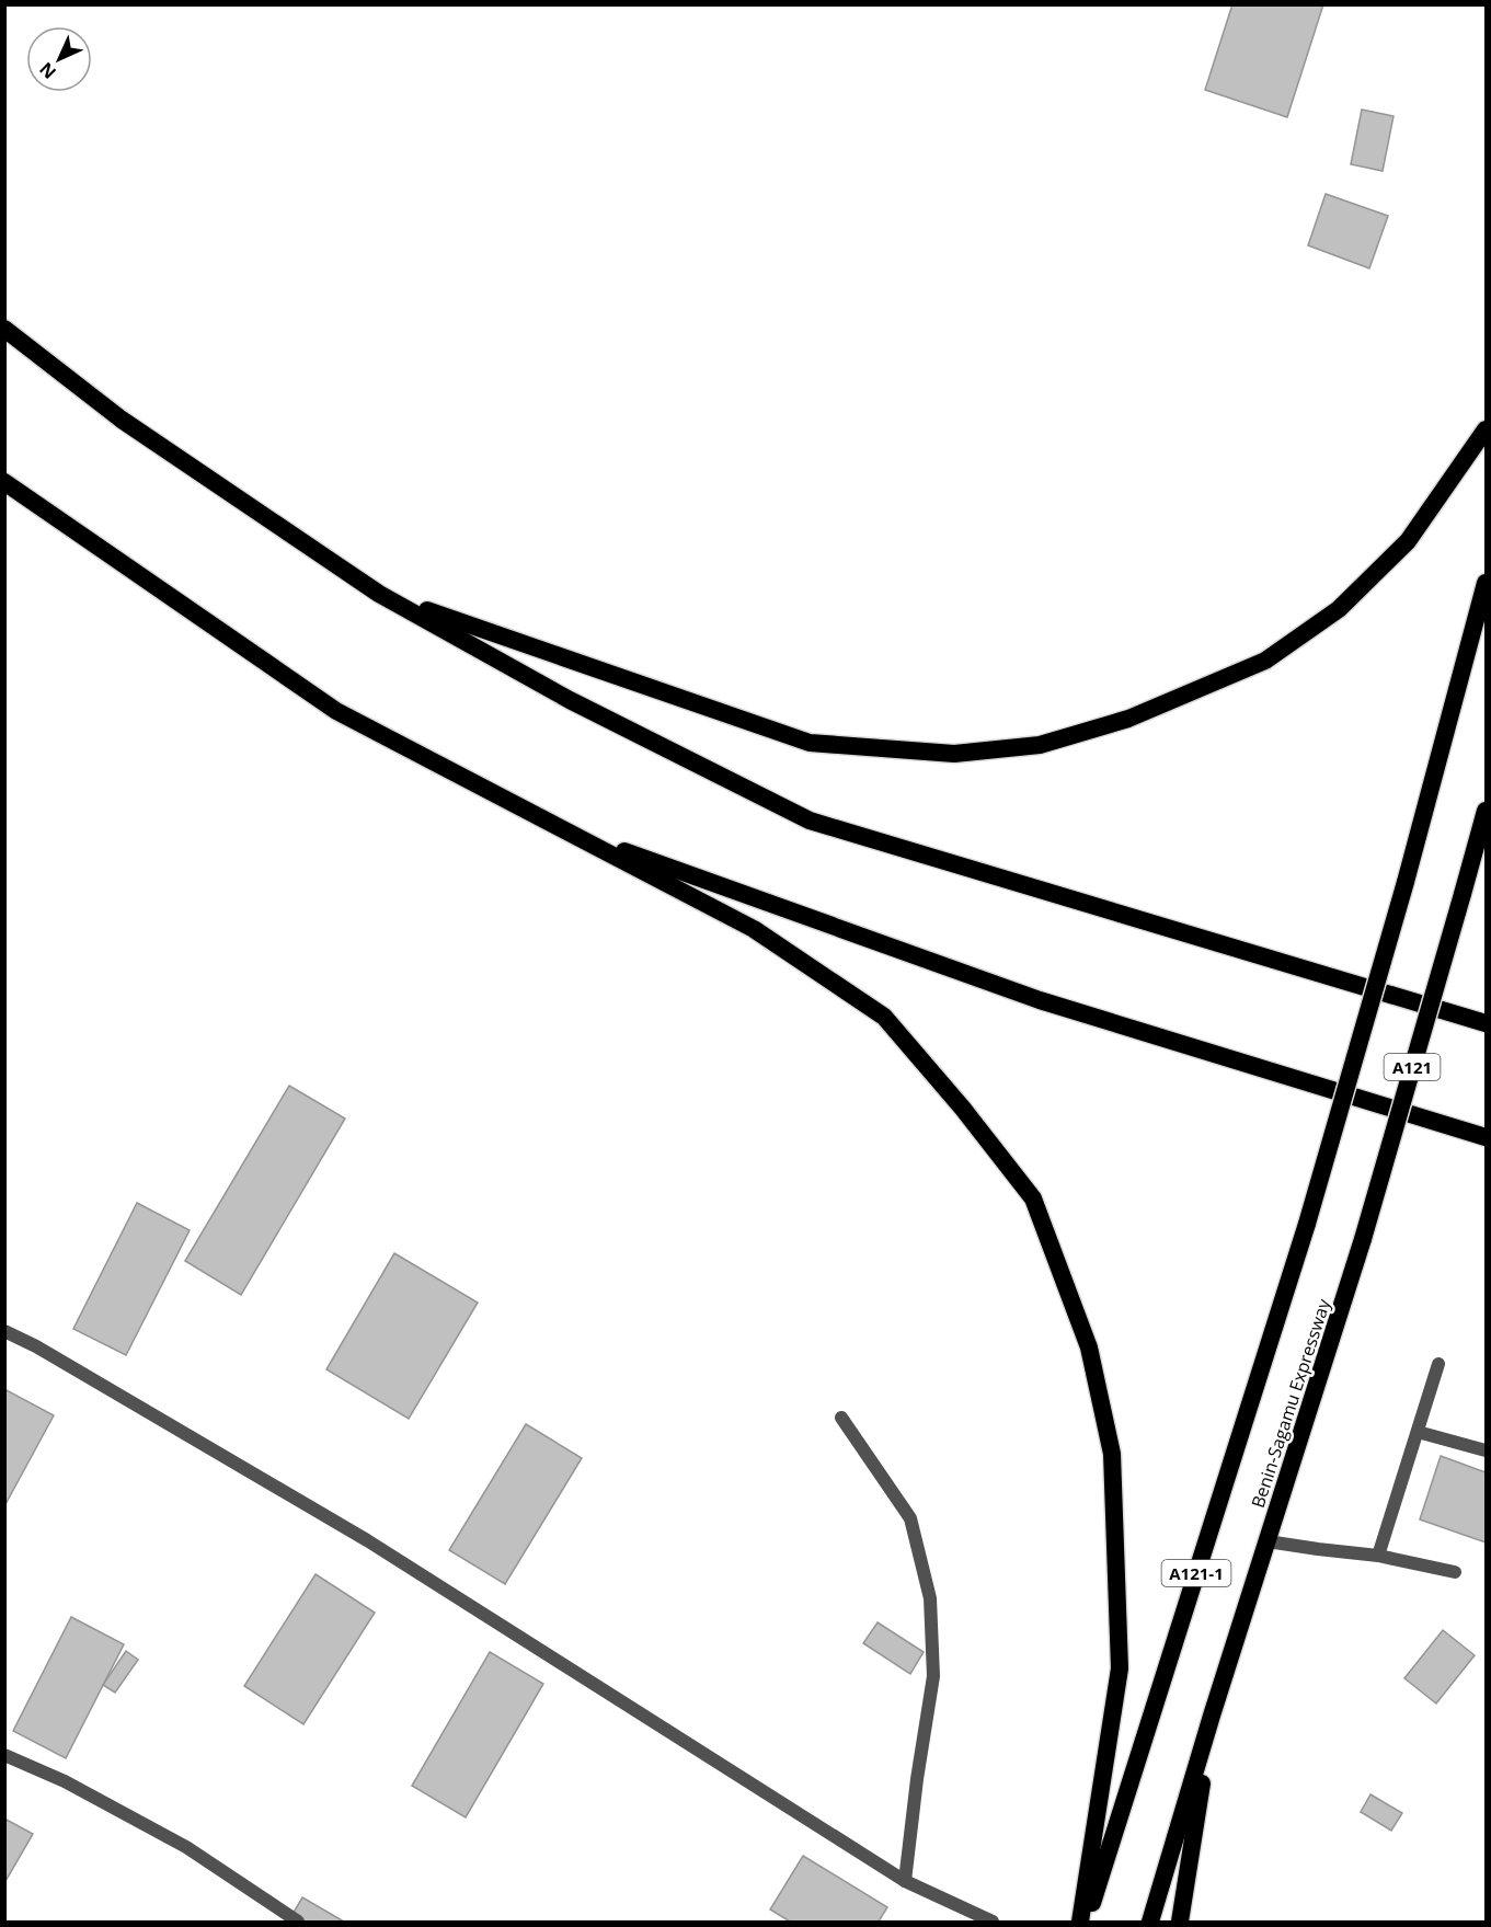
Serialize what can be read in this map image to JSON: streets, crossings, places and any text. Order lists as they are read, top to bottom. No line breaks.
{"streets":{"highway":["A121","Benin-Sagamu Expressway","A121-1"]},"north":"bottom left"}
